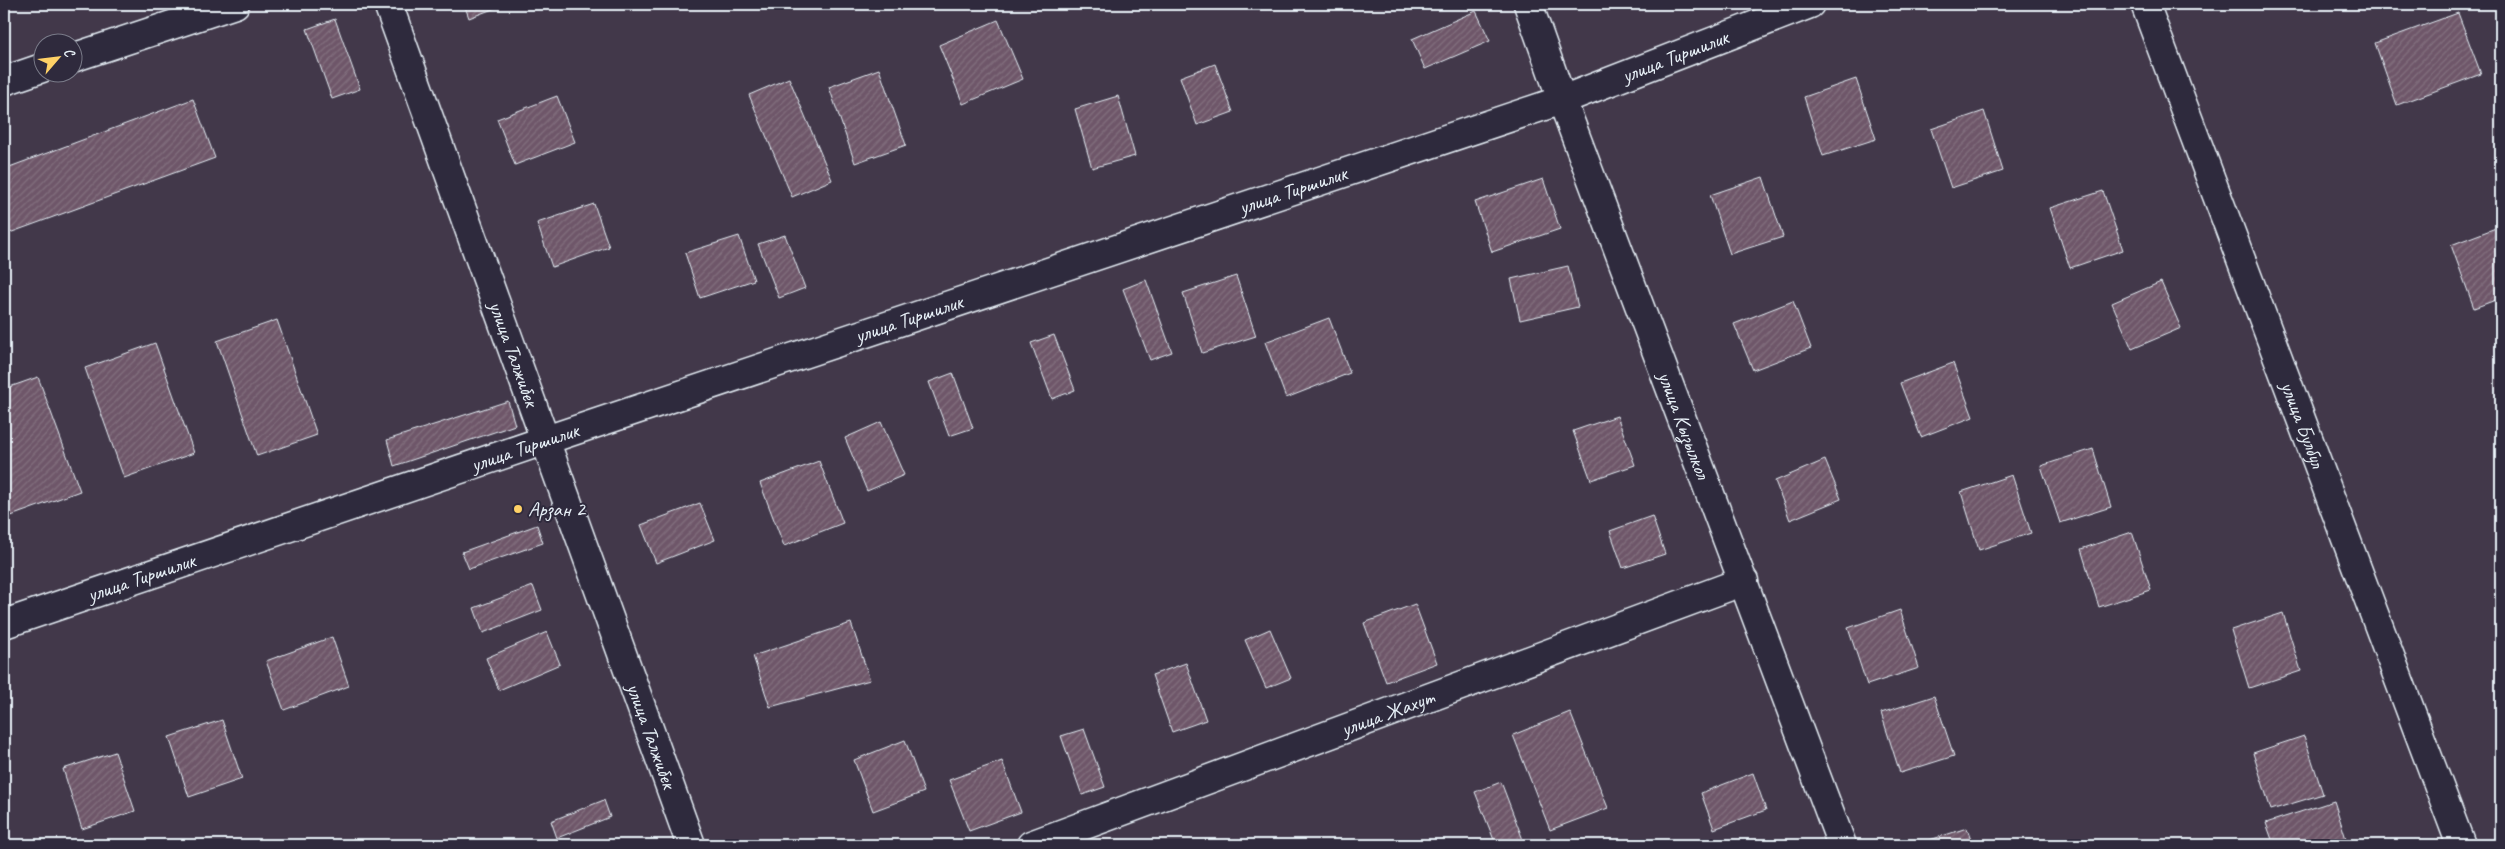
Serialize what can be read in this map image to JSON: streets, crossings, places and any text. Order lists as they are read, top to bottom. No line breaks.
{"streets":{"street":["улица Тиршилик","улица Талжибек","улица Булбул","улица Кызылкол","улица Жахут"]},"crossings":[["улица Тиршилик","улица Талжибек"],["улица Тиршилик","улица Кызылкол"],["улица Кызылкол","улица Жахут"]],"places":["Арзан 2"],"north":"top right"}
